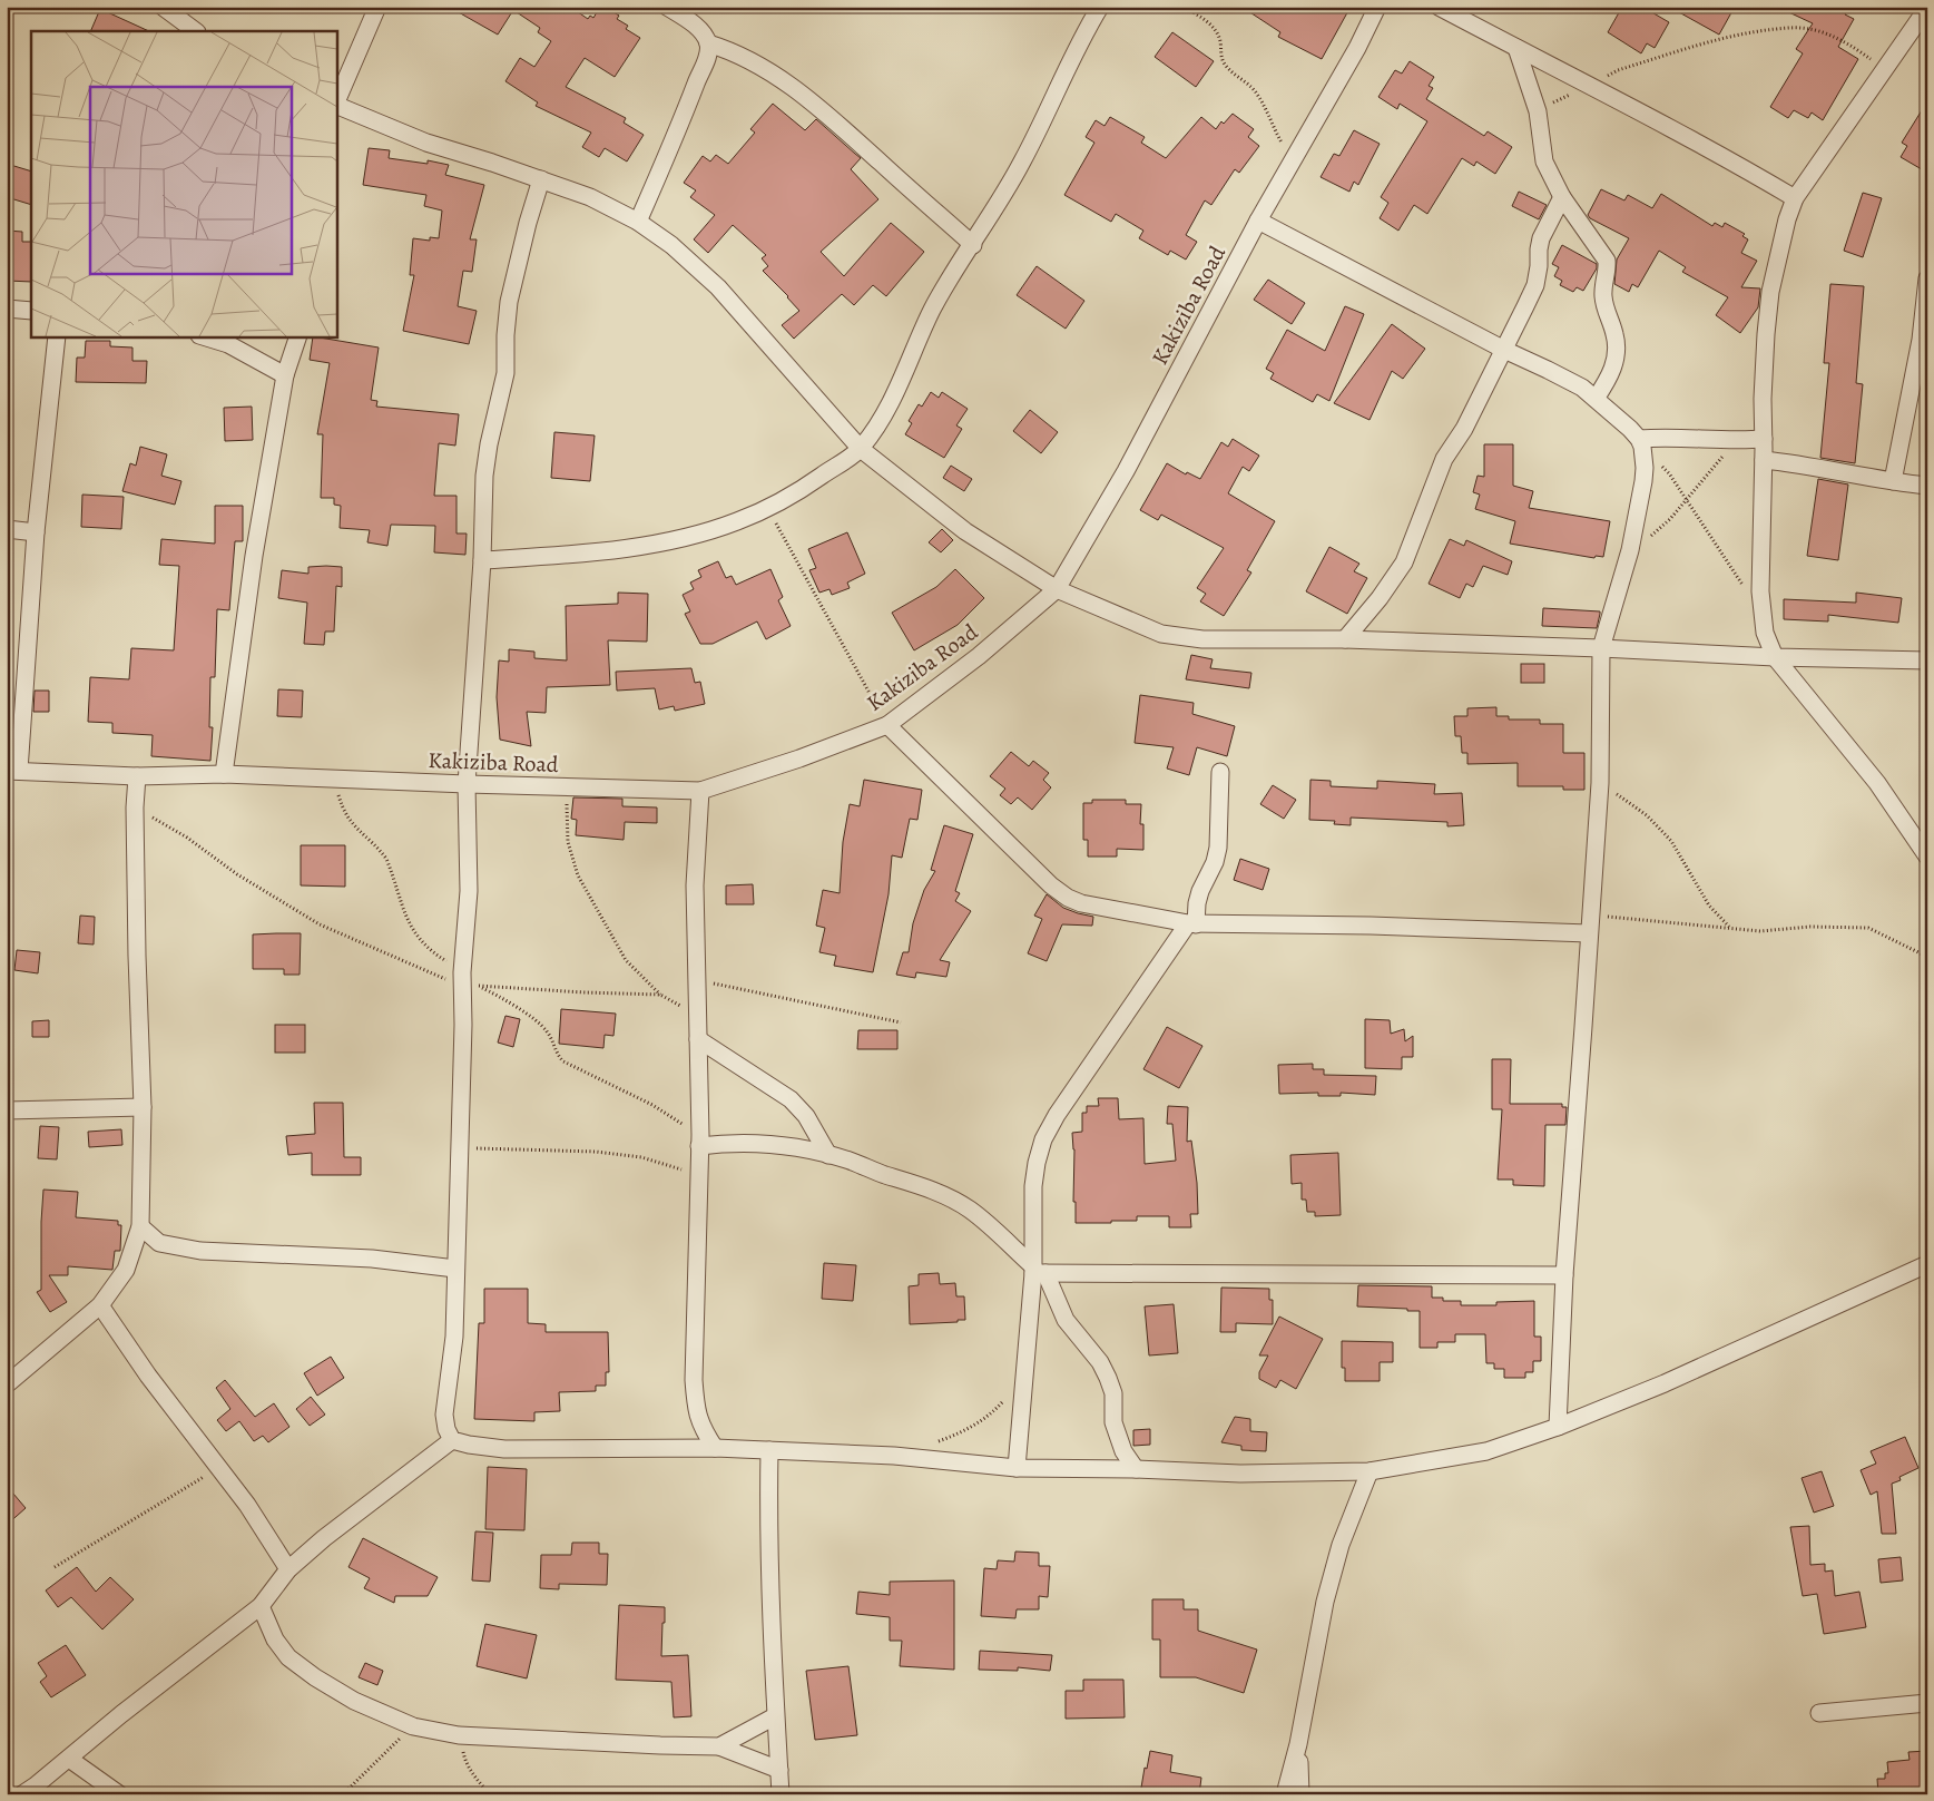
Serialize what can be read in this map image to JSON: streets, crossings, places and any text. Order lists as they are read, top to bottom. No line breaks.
{"streets":{"street":["Kakiziba Road"]}}
